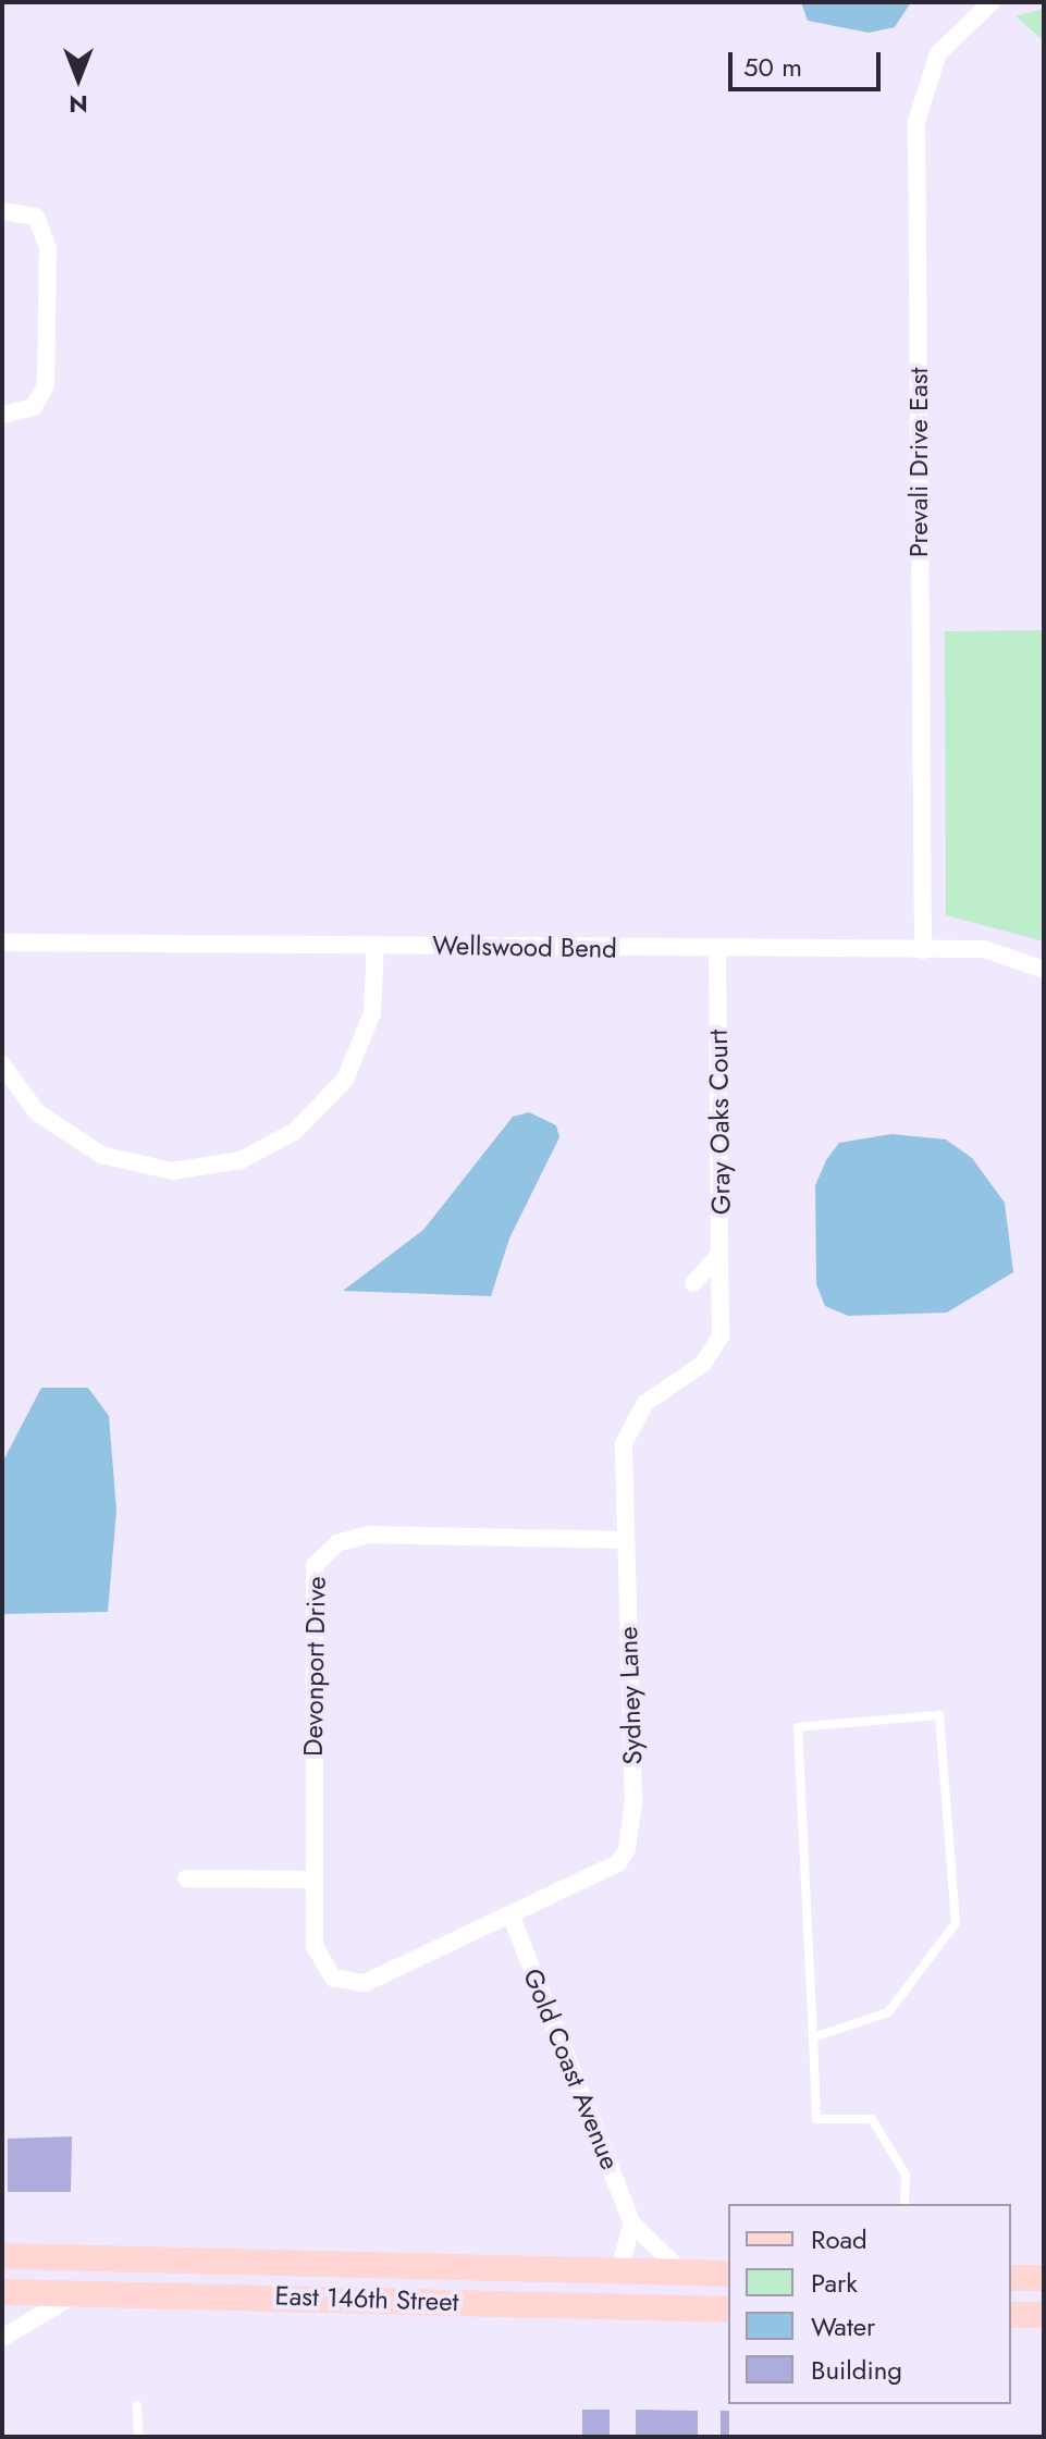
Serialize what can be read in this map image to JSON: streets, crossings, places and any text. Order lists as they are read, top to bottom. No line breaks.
{"streets":{"main road":["East 146th Street"],"street":["Prevali Drive East","Wellswood Bend","Gray Oaks Court","Devonport Drive","Sydney Lane","Gold Coast Avenue"]},"crossings":[["Prevali Drive East","Wellswood Bend"],["Wellswood Bend","Gray Oaks Court"],["Gray Oaks Court","Sydney Lane"],["Devonport Drive","Sydney Lane"],["Sydney Lane","Gold Coast Avenue"],["Gold Coast Avenue","East 146th Street"]],"legend":["Road","Park","Water","Building"],"scale_bar":"50 m","north":"bottom"}
